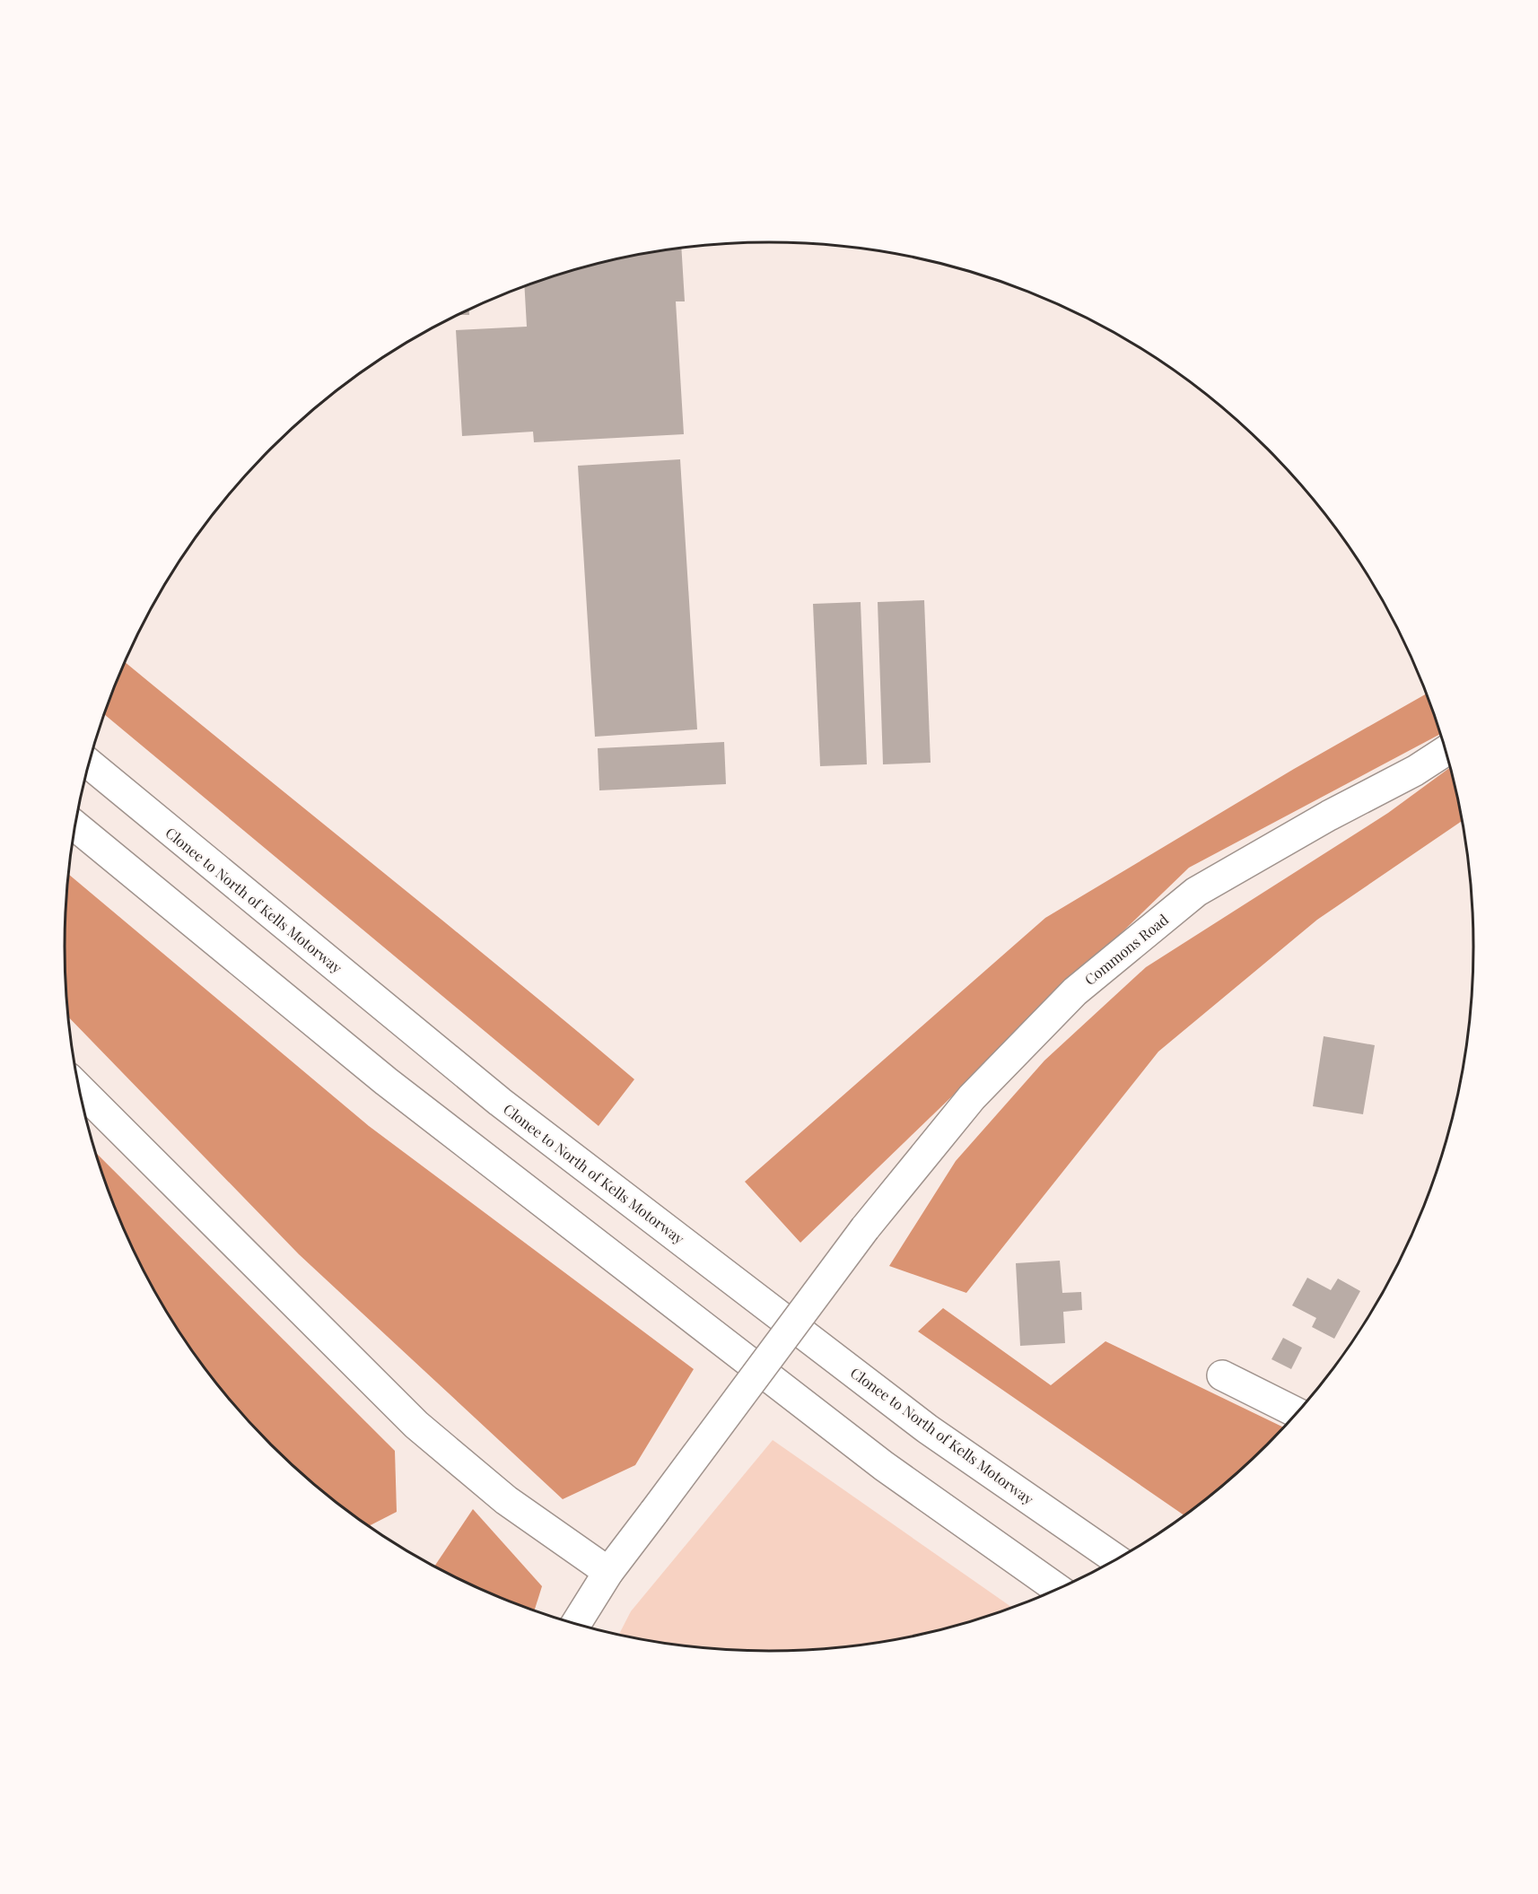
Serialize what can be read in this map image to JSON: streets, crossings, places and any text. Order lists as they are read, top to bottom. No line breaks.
{"streets":{"main road":["Clonee to North of Kells Motorway","Commons Road"]}}
